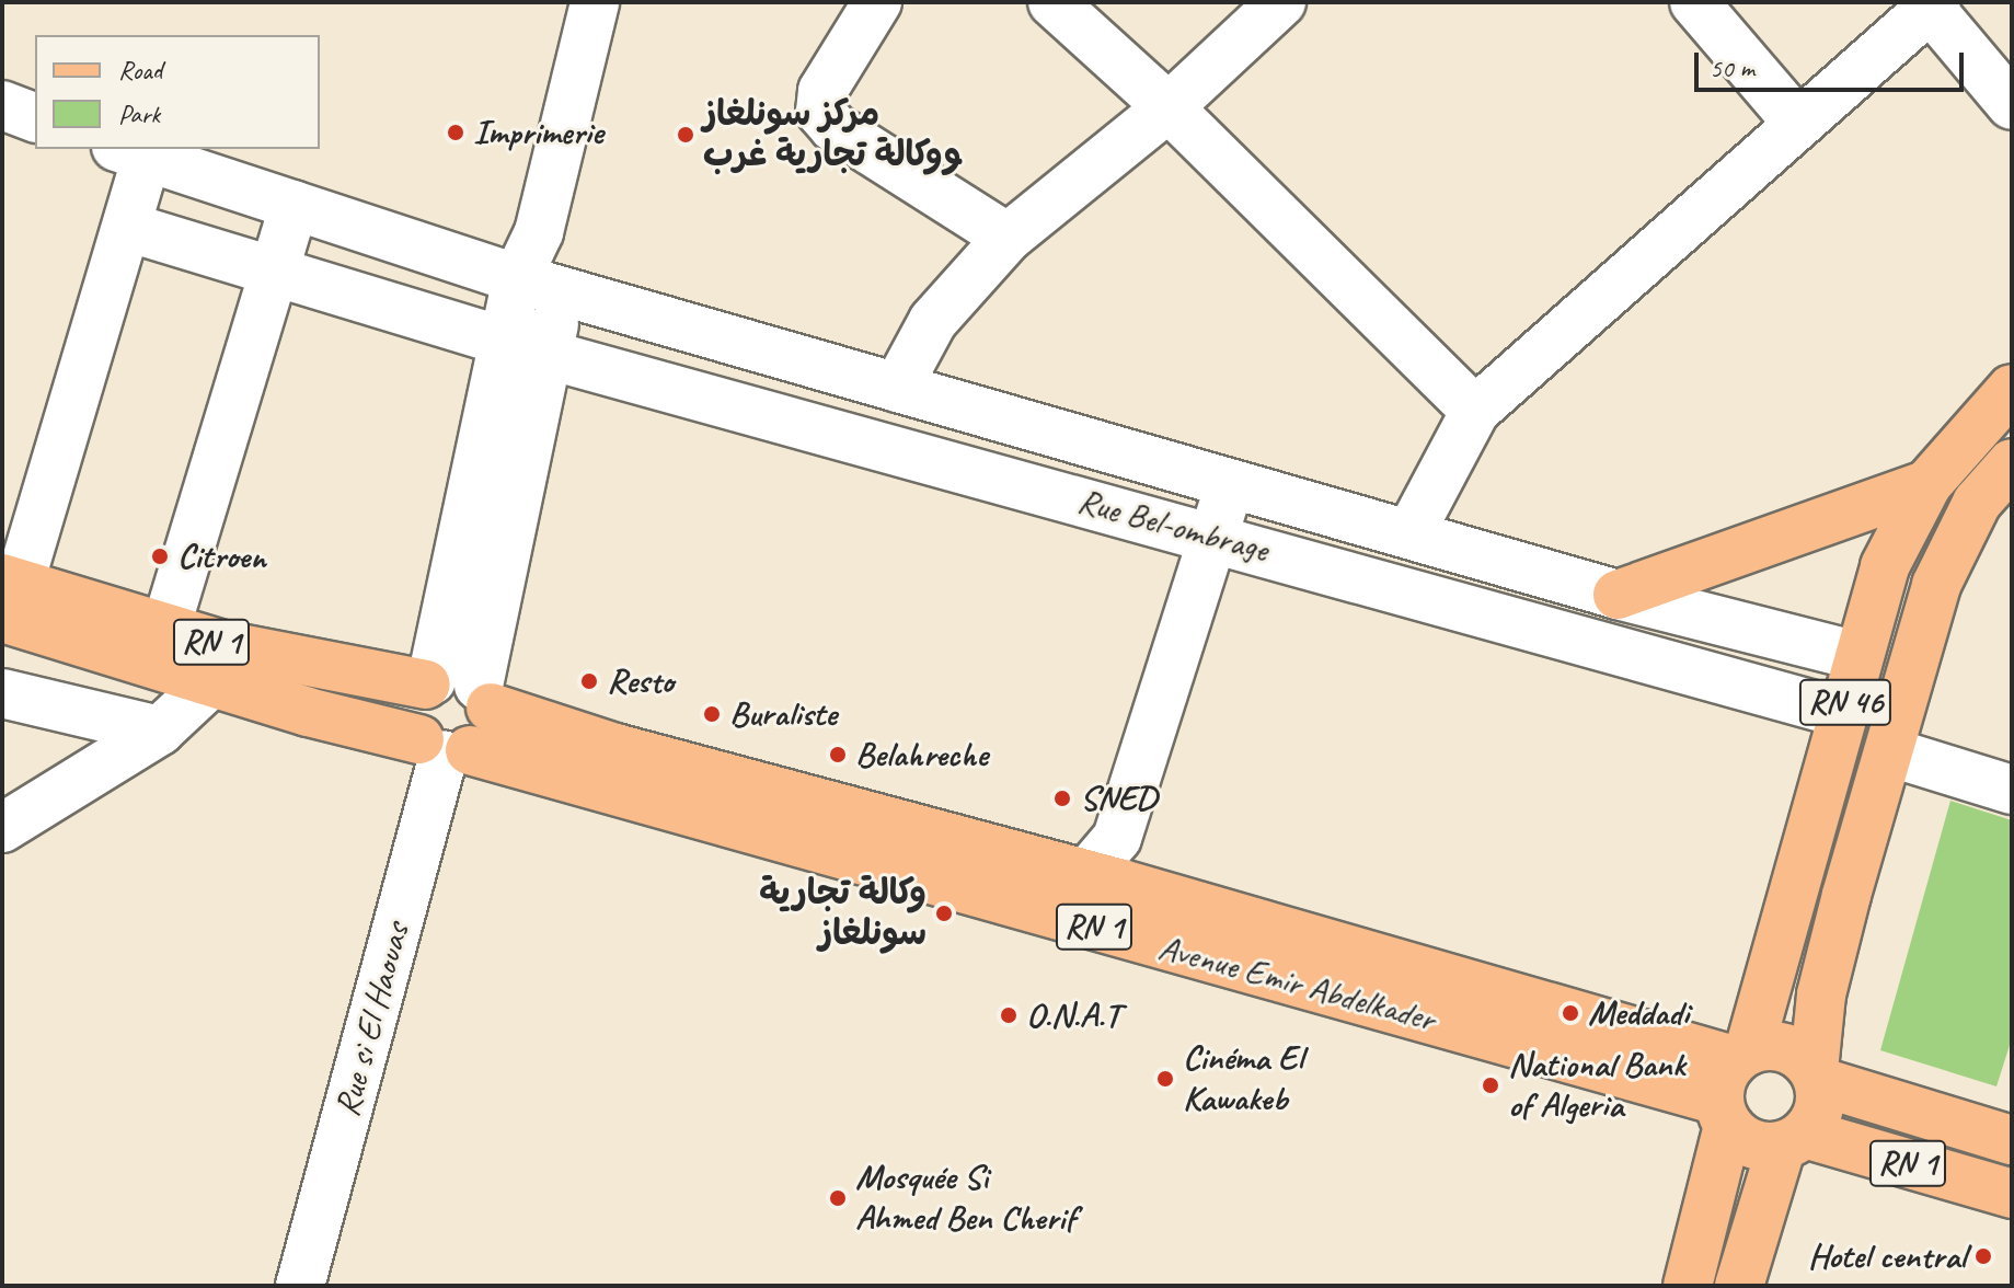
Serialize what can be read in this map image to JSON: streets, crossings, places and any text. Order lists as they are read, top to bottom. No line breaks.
{"streets":{"main road":["RN 1","RN 46","Avenue Emir Abdelkader"],"street":["Rue Bel-ombrage","Rue si El Haouas"]},"crossings":[["Rue Bel-ombrage","RN 46"],["RN 1","RN 46"],["RN 1","Avenue Emir Abdelkader"],["RN 46","Avenue Emir Abdelkader"],["Avenue Emir Abdelkader","Rue si El Haouas"]],"places":["Imprimerie","مركز سونلغاز ووكالة تجارية غرب","Citroen","Resto","Buraliste","Belahreche","SNED","وكالة تجارية سونلغاز","Meddadi","O.N.A.T","Cinéma El Kawakeb","National Bank of Algeria","Mosquée Si Ahmed Ben Cherif","Hotel central"],"legend":["Road","Park"],"scale_bar":"50 m"}
